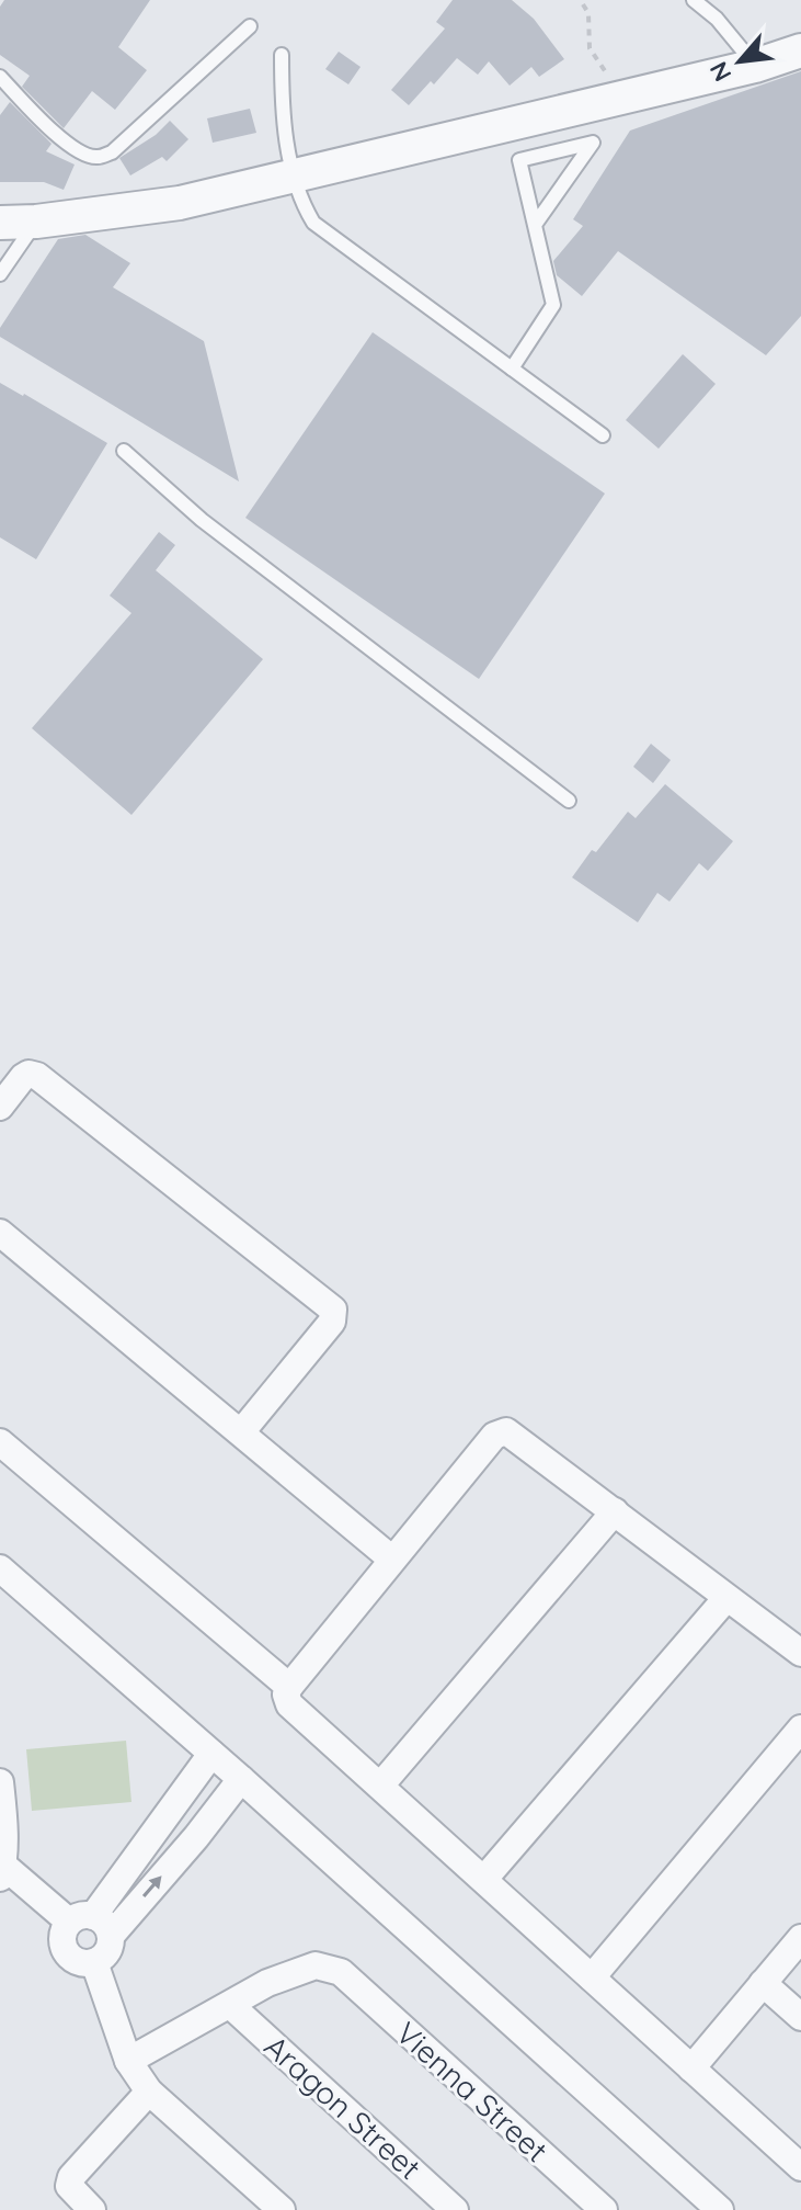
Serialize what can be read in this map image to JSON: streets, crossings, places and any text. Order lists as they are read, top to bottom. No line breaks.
{"streets":{"street":["Vienna Street","Aragon Street"]},"crossings":[["Vienna Street","Aragon Street"]],"north":"bottom left"}
